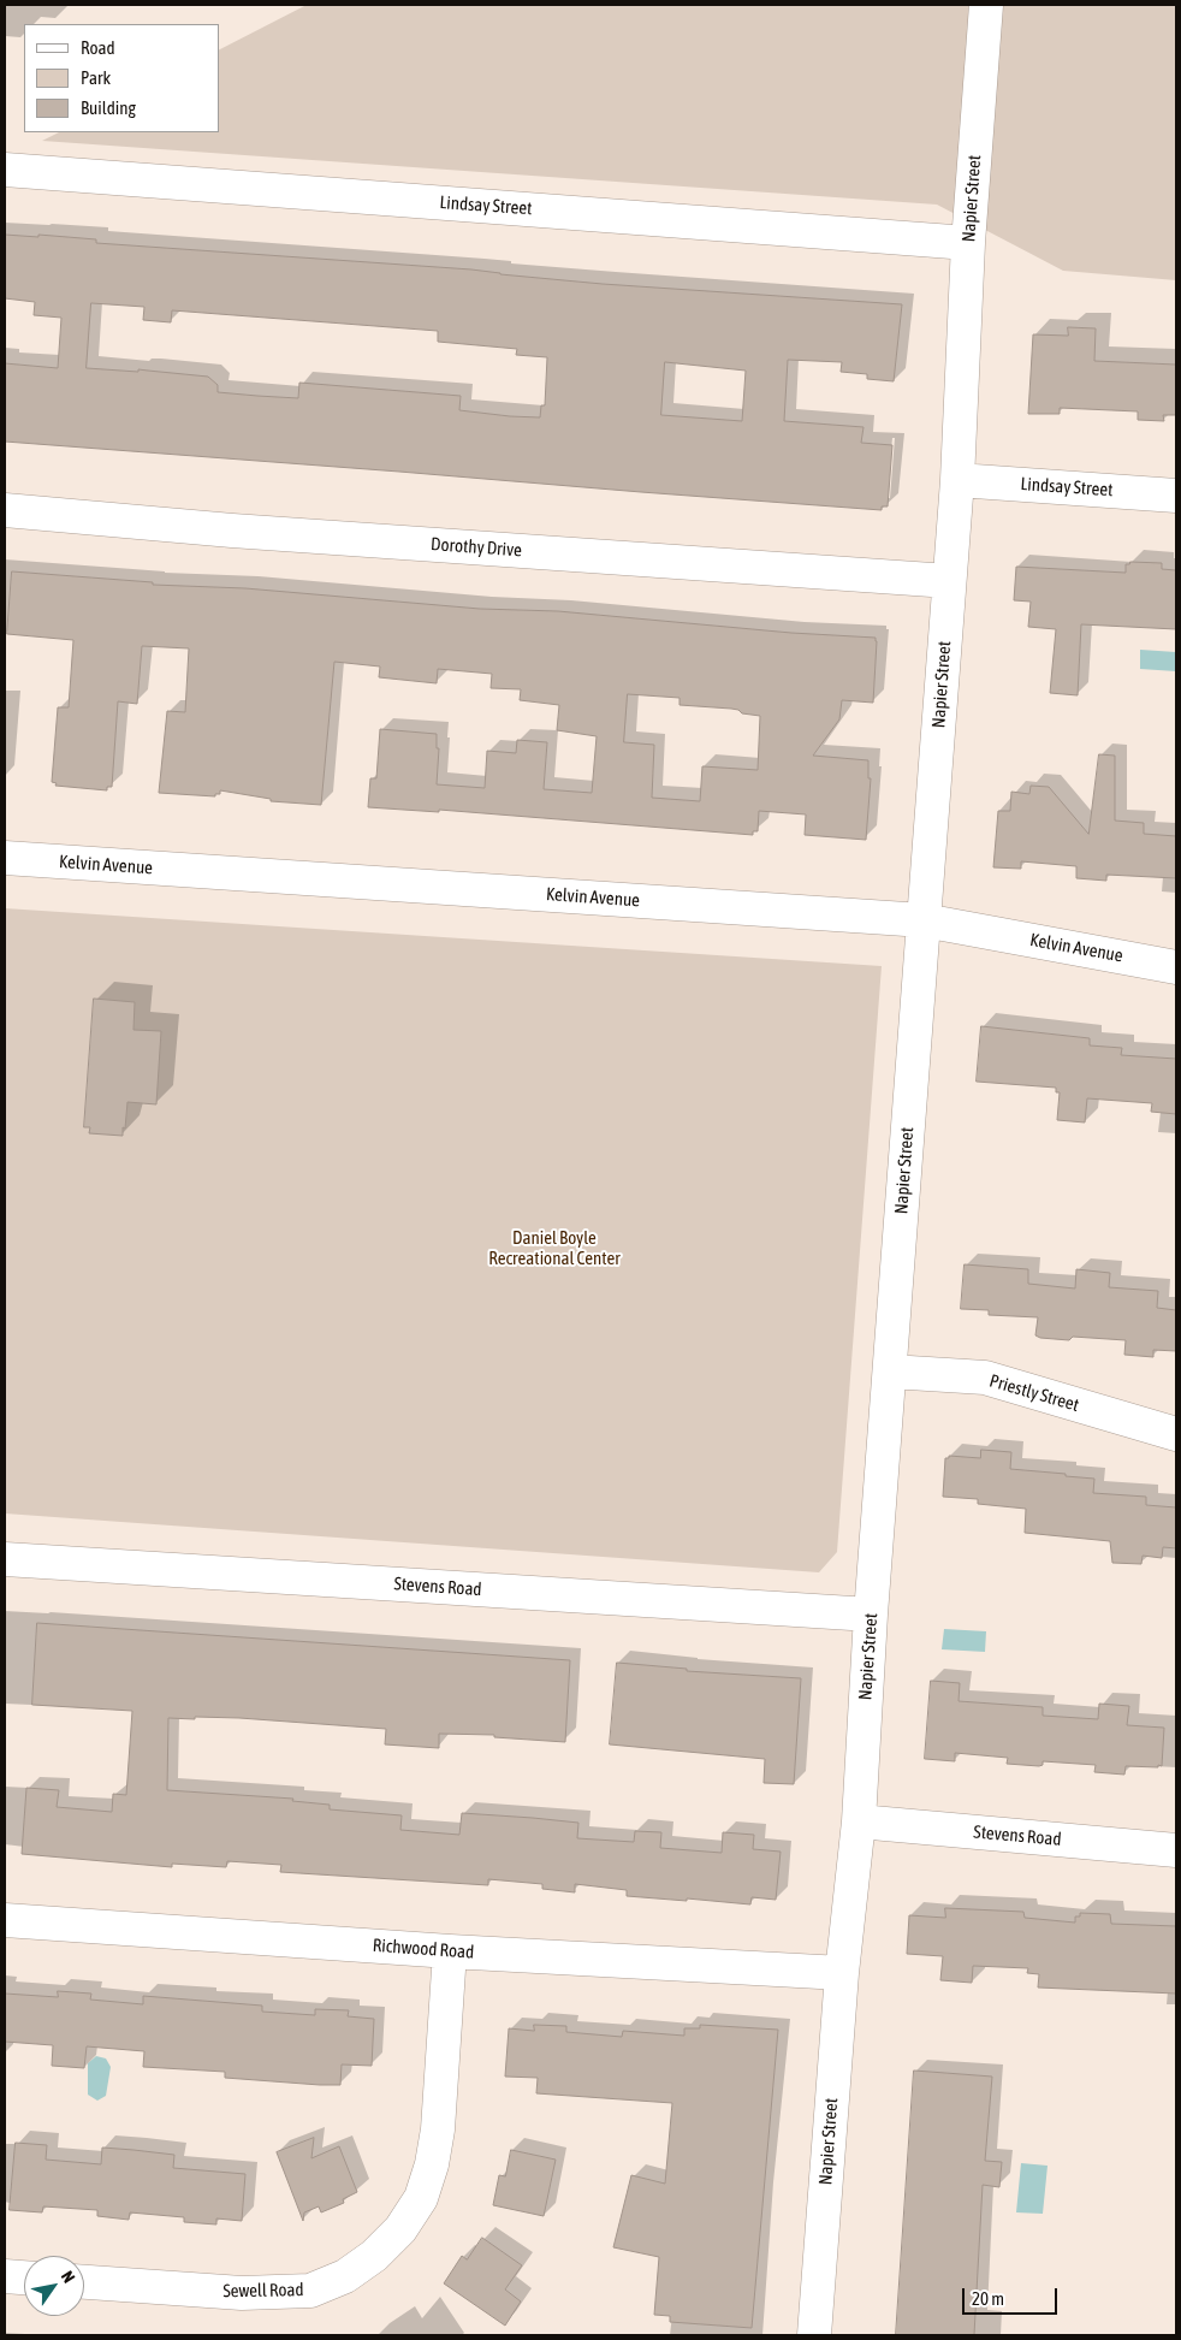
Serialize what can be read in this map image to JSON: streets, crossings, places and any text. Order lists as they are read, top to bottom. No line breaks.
{"streets":{"street":["Napier Street","Lindsay Street","Dorothy Drive","Kelvin Avenue","Priestly Street","Stevens Road","Richwood Road","Sewell Road"]},"crossings":[["Napier Street","Lindsay Street"],["Napier Street","Dorothy Drive"],["Napier Street","Kelvin Avenue"],["Napier Street","Priestly Street"],["Napier Street","Stevens Road"],["Napier Street","Richwood Road"],["Richwood Road","Sewell Road"]],"parks":["Daniel Boyle Recreational Center"],"legend":["Road","Park","Building"],"scale_bar":"20 m","north":"top right"}
